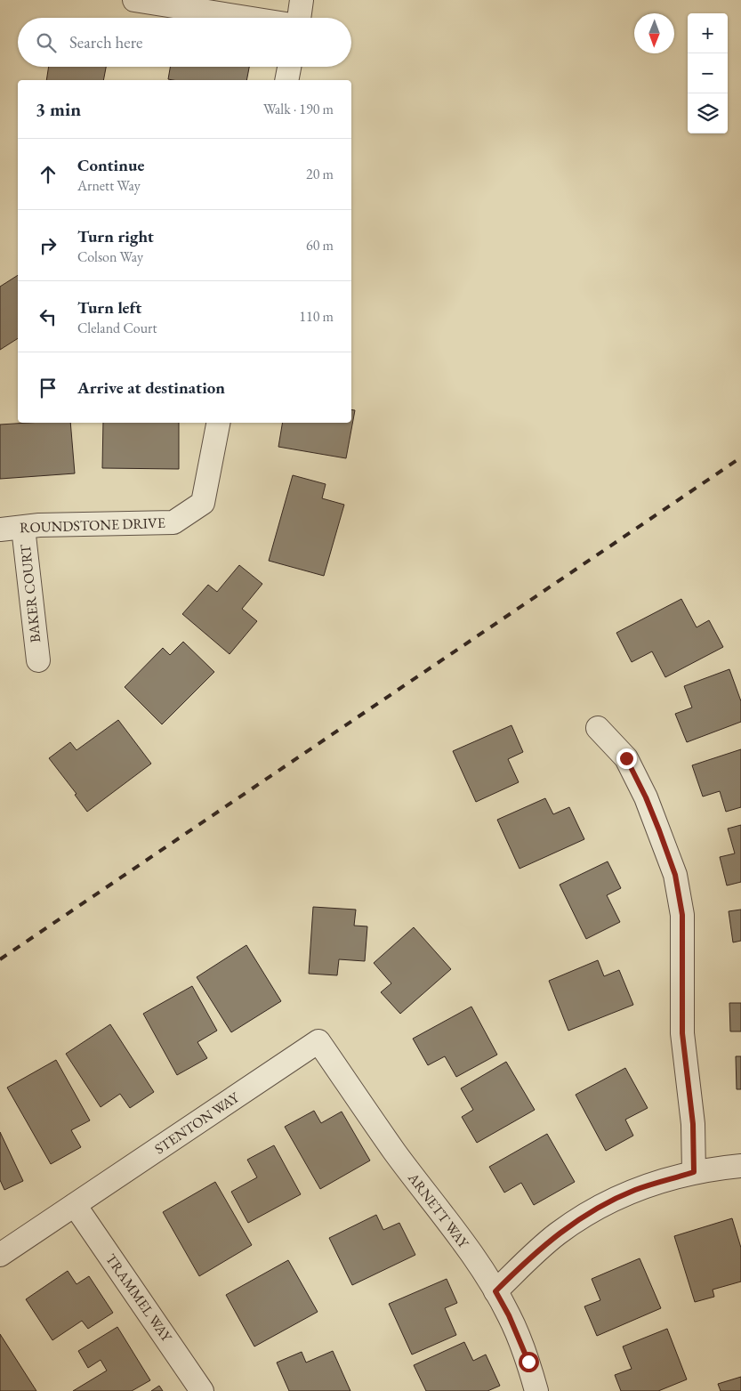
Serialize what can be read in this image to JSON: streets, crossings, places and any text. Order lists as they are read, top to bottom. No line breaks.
{"streets":{"street":["ROUNDSTONE DRIVE","BAKER COURT","STENTON WAY","ARNETT WAY","TRAMMEL WAY"]},"crossings":[["ROUNDSTONE DRIVE","BAKER COURT"],["STENTON WAY","ARNETT WAY"],["STENTON WAY","TRAMMEL WAY"]],"north":"bottom","page":{"map_buttons":["+","−"],"search":"Search here","heading":["3 min","Walk · 190 m"],"list":[["Continue","Arnett Way","20 m"],["Turn right","Colson Way","60 m"],["Turn left","Cleland Court","110 m"],"Arrive at destination"]}}
